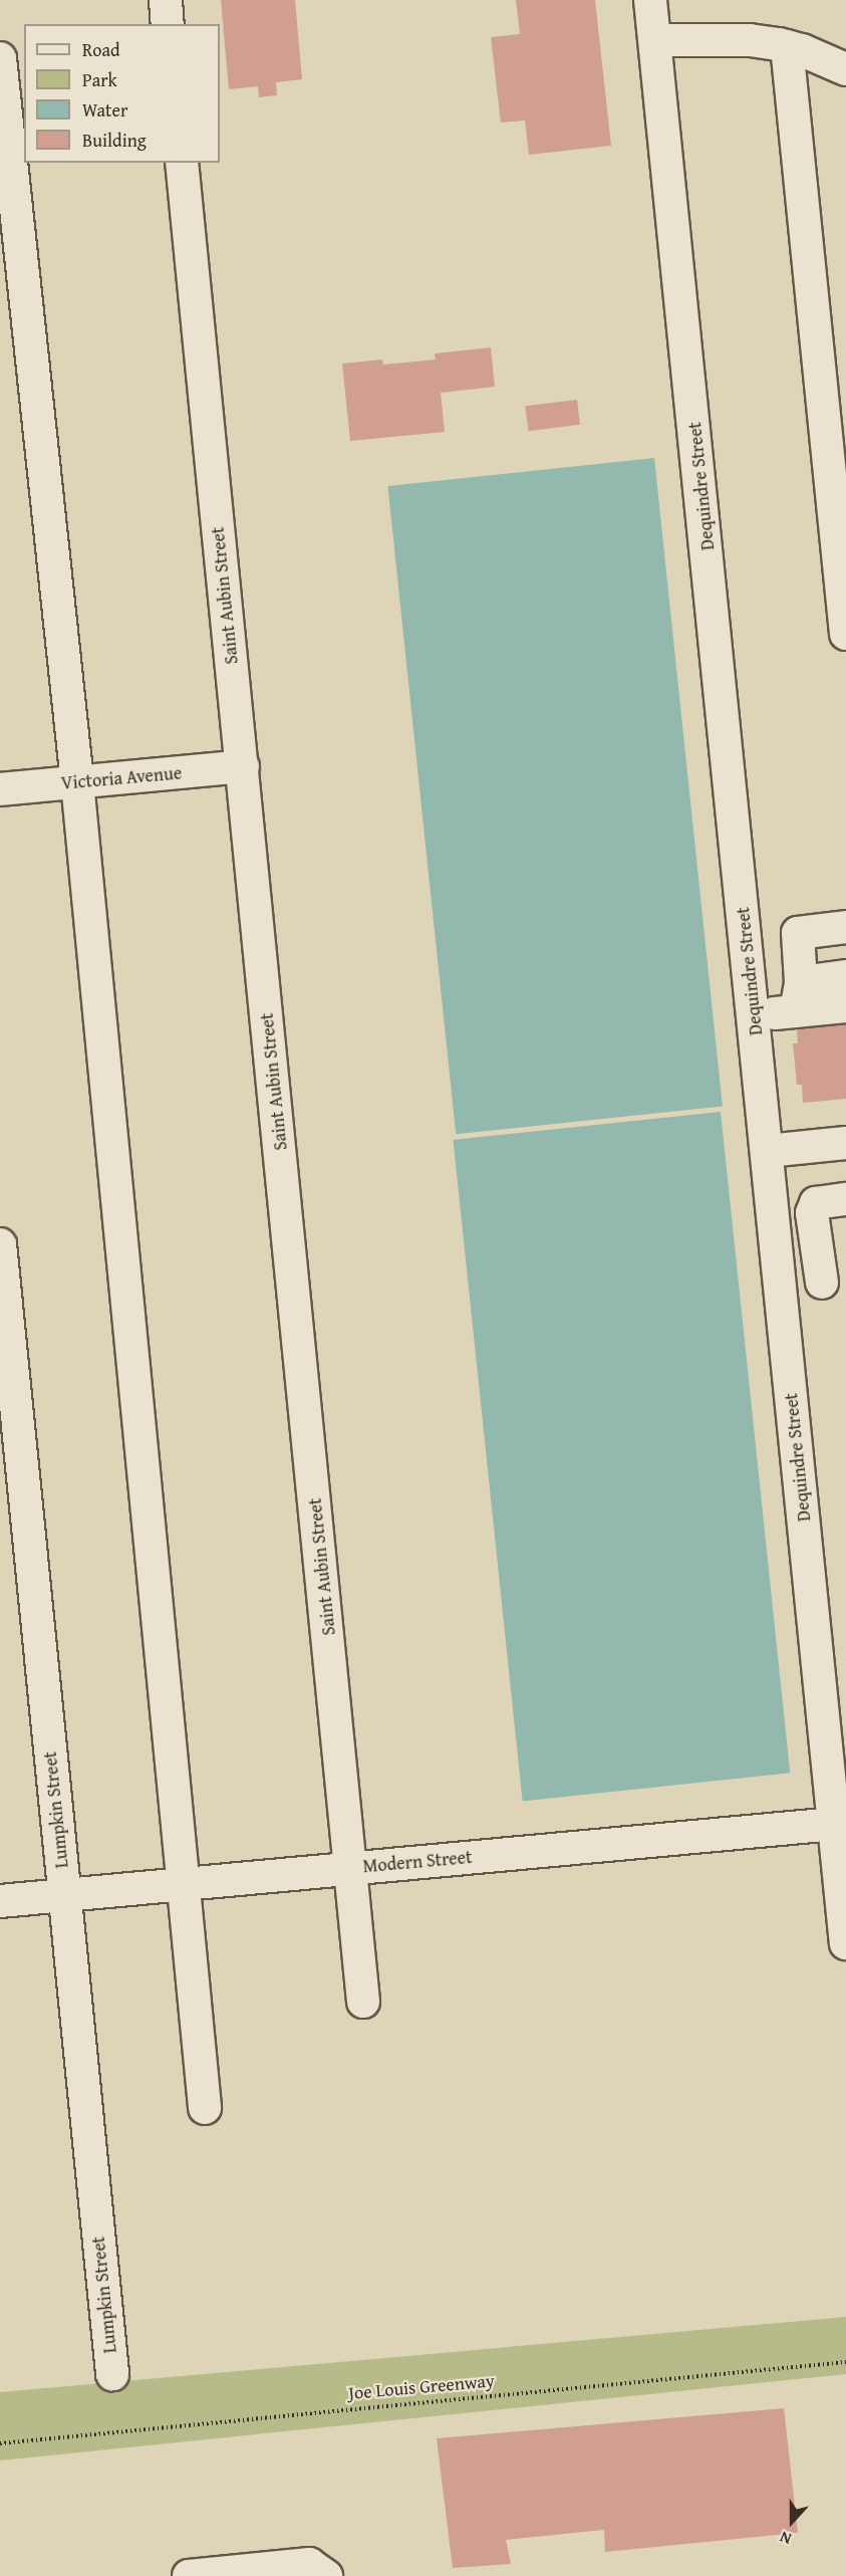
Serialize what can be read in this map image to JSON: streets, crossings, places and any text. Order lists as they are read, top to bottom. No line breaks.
{"streets":{"street":["Dequindre Street","Saint Aubin Street","Victoria Avenue","Lumpkin Street","Modern Street"],"path":["Joe Louis Greenway"]},"crossings":[["Dequindre Street","Modern Street"],["Saint Aubin Street","Victoria Avenue"],["Saint Aubin Street","Modern Street"],["Lumpkin Street","Modern Street"]],"legend":["Road","Park","Water","Building"],"north":"bottom"}
